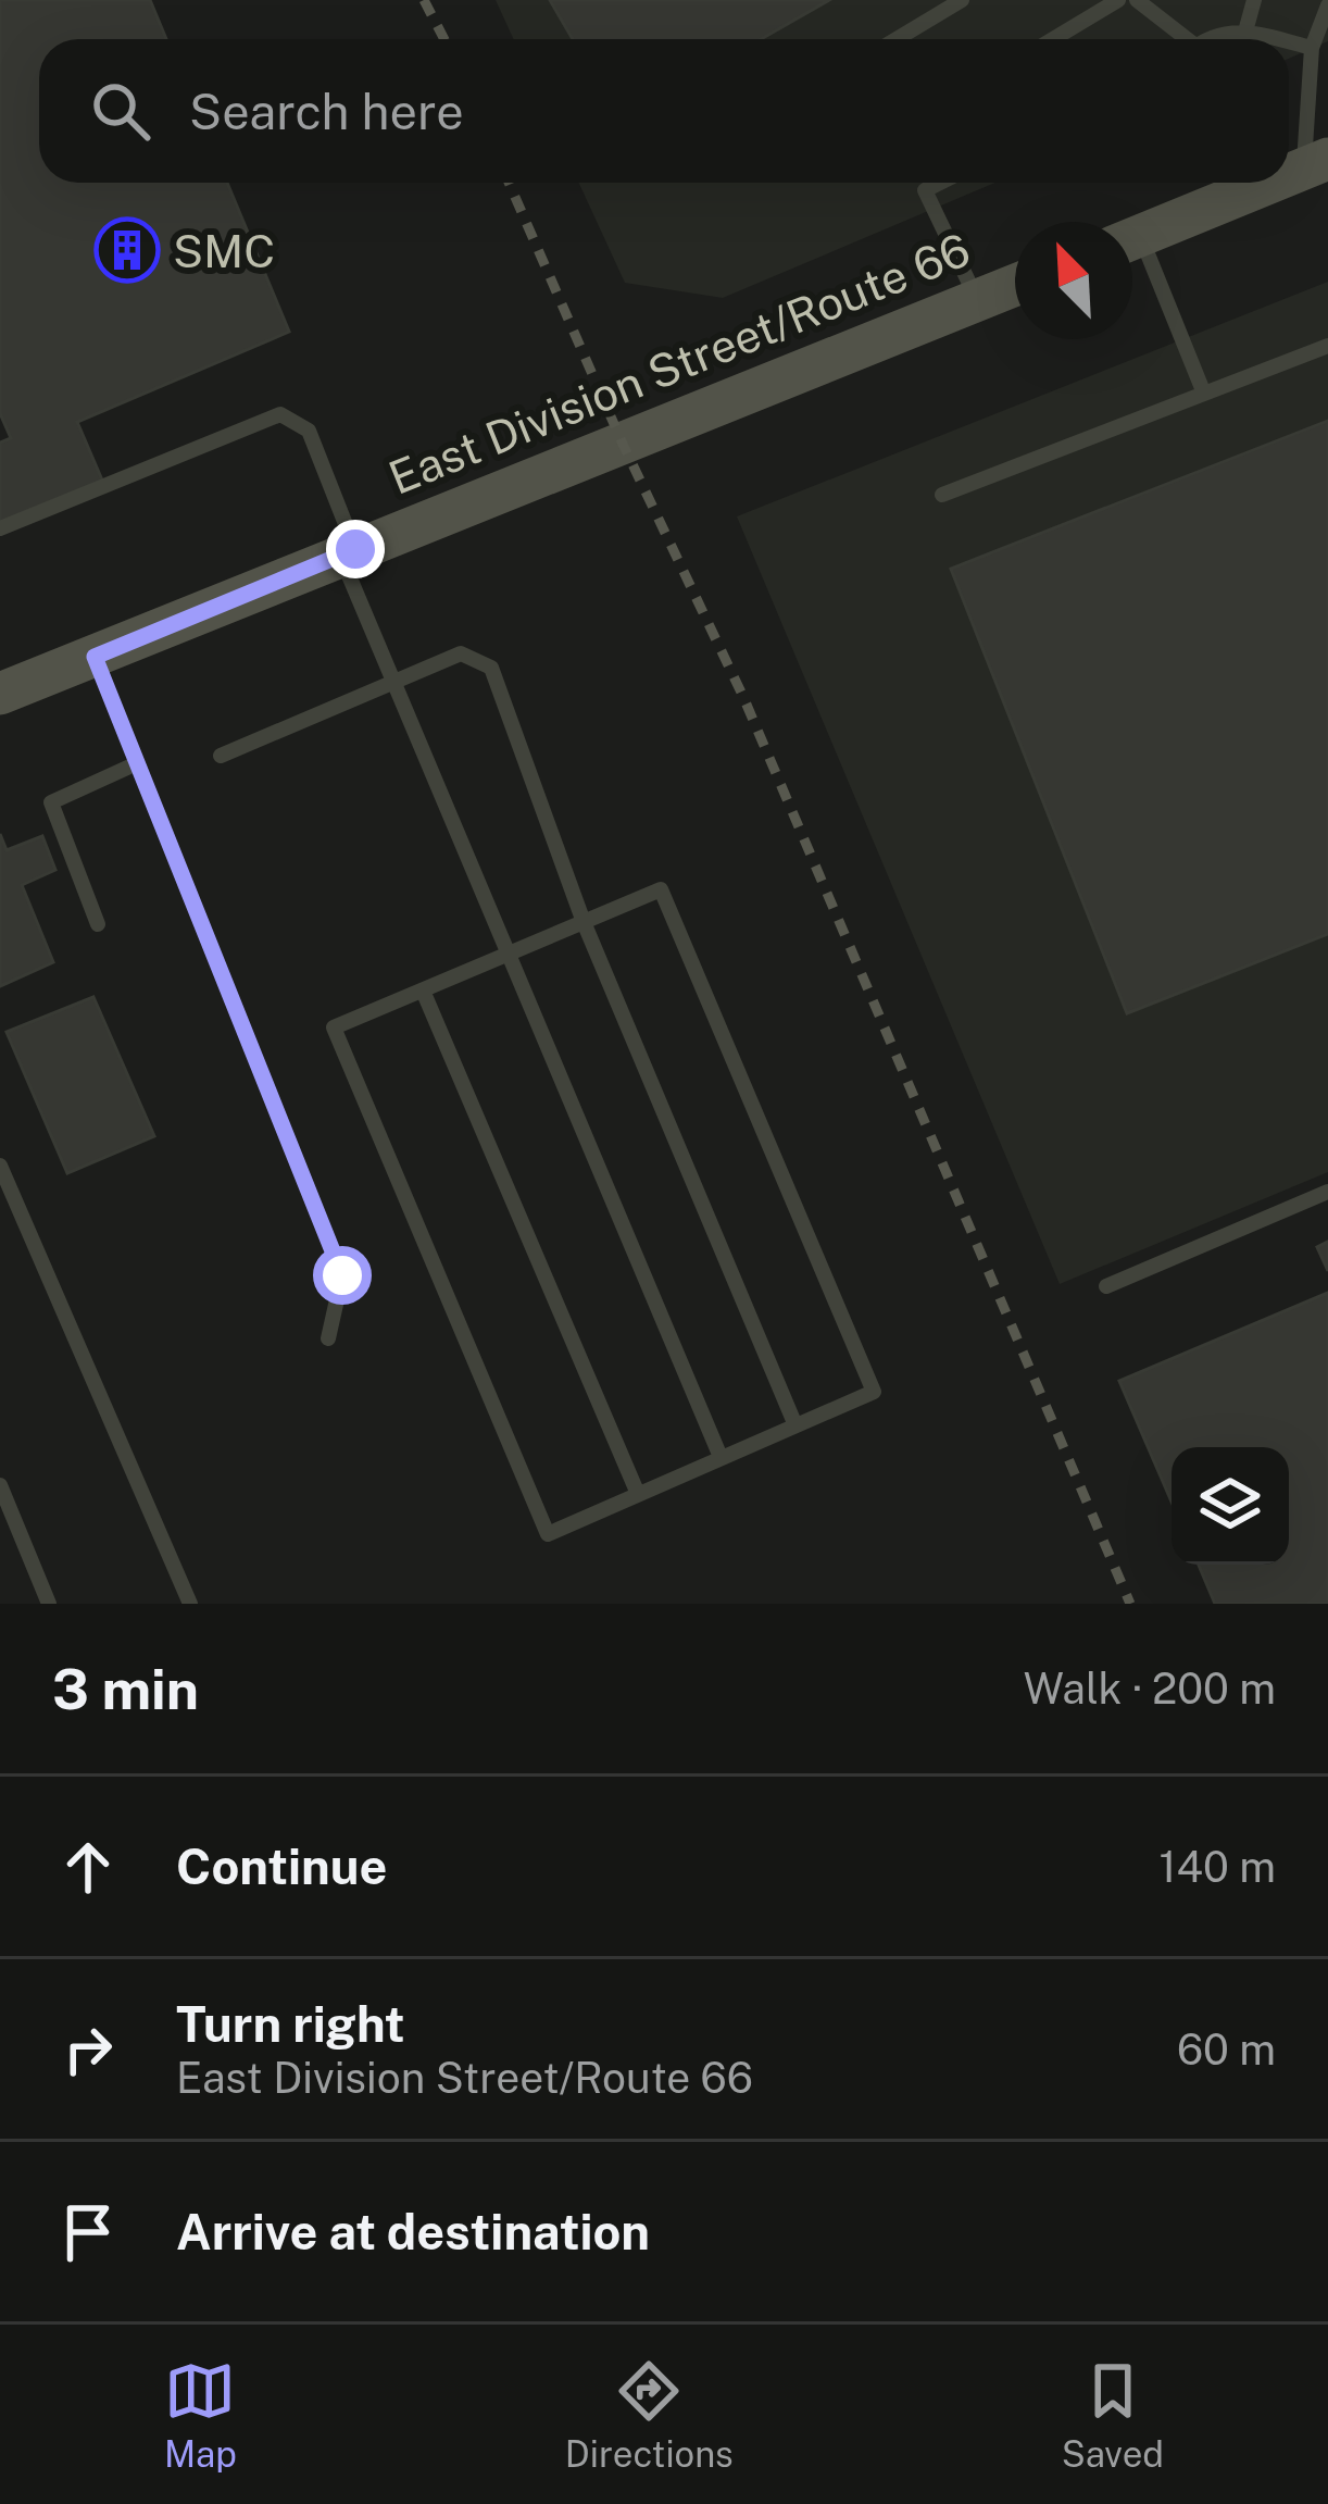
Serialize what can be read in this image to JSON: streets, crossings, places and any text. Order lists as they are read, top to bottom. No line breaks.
{"streets":{"main road":["East Division Street/Route 66"]},"places":{"building":["SMC"]},"north":"top left","page":{"search":"Search here","heading":["3 min","Walk · 200 m"],"list":[["Continue","140 m"],["Turn right","East Division Street/Route 66","60 m"],"Arrive at destination"],"nav":["Map","Directions","Saved"]}}
